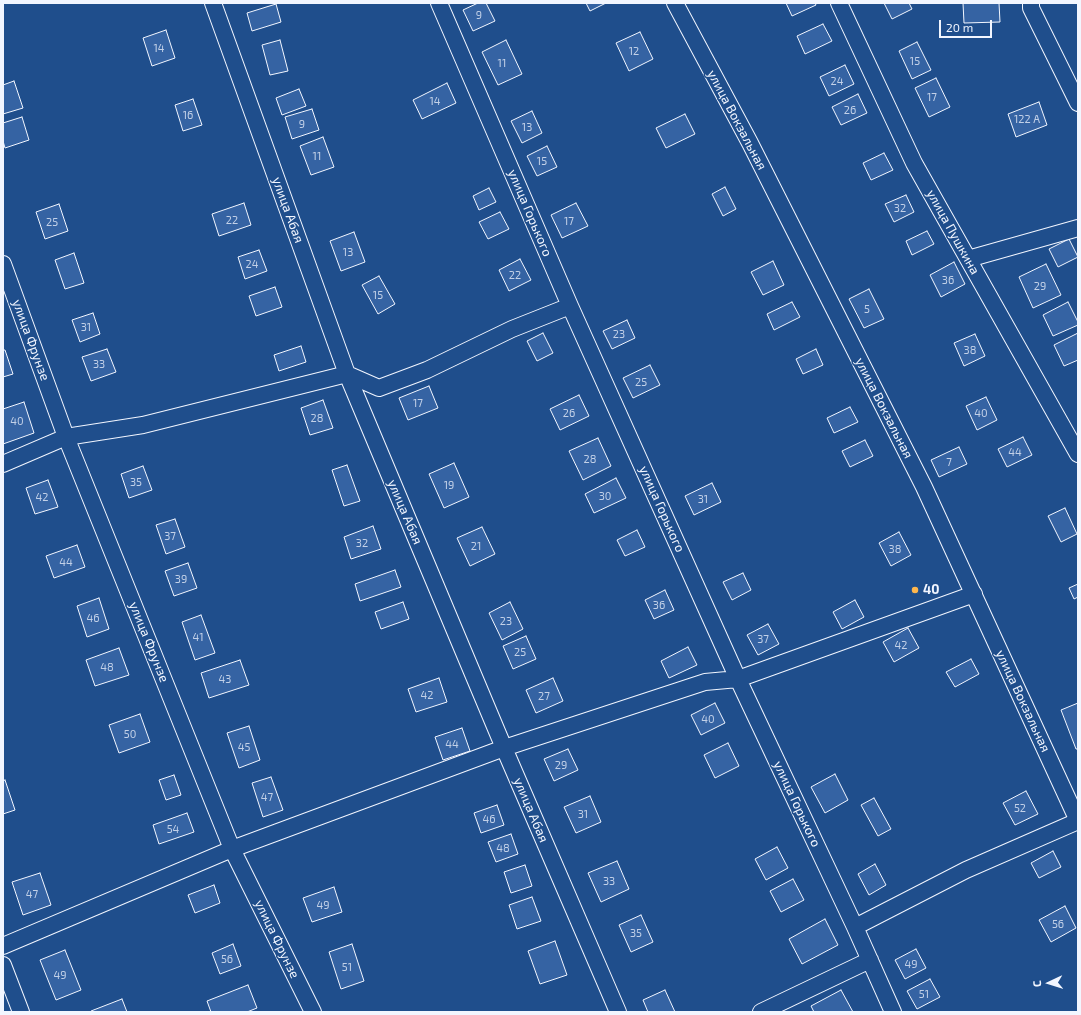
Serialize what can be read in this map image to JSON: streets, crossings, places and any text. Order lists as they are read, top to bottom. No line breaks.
{"streets":{"street":["улица Вокзальная","улица Абая","улица Горького","улица Пушкина","улица Фрунзе"]},"places":["40"],"house_numbers":["9","14","12","15","11","24","17","14","26","16","122 A","9","13","11","15","32","22","17","25","13","24","22","36","29","15","5","31","23","38","33","25","17","26","40","28","40","44","28","7","35","19","30","42","31","37","32","21","38","44","39","36","46","23","41","37","42","25","48","43","42","27","40","50","44","45","29","47","52","31","46","54","48","33","47","49","56","35","56","49","51","49","51"],"scale_bar":"20 m","north":"left"}
